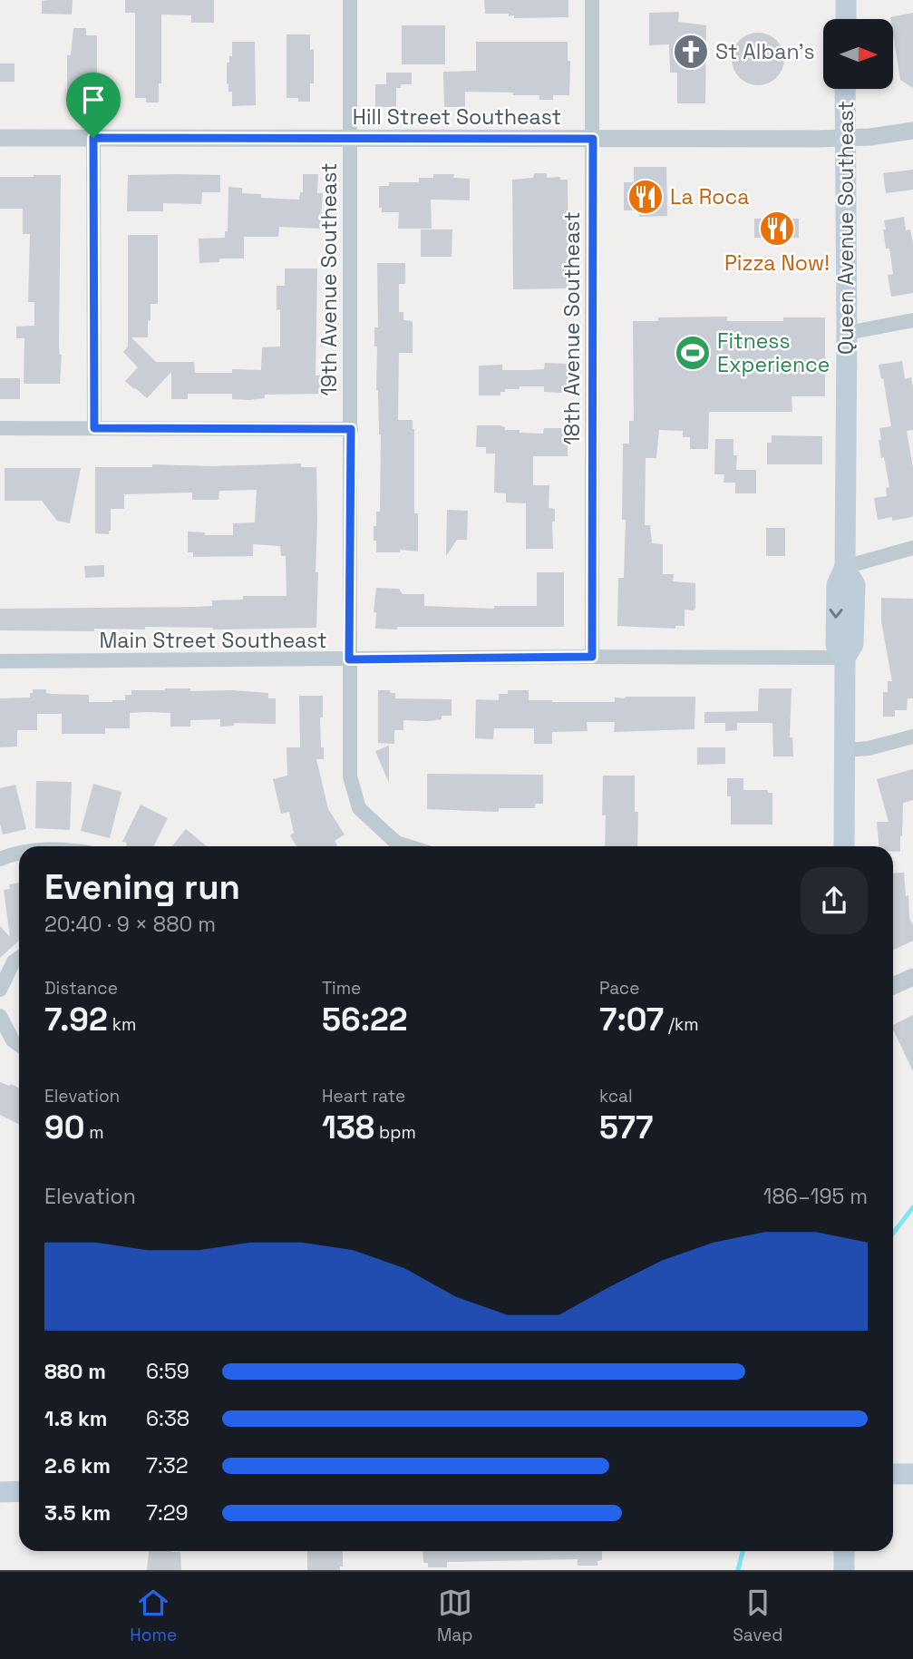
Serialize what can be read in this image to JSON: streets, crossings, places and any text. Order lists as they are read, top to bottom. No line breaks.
{"streets":{"main road":["Queen Avenue Southeast"],"street":["Hill Street Southeast","19th Avenue Southeast","18th Avenue Southeast","Main Street Southeast"]},"crossings":[["Hill Street Southeast","Queen Avenue Southeast"],["Hill Street Southeast","19th Avenue Southeast"],["Hill Street Southeast","18th Avenue Southeast"],["Queen Avenue Southeast","Main Street Southeast"],["19th Avenue Southeast","Main Street Southeast"],["18th Avenue Southeast","Main Street Southeast"]],"places":{"church":["St Alban's"],"restaurant":["La Roca","Pizza Now!"],"sports":["Fitness Experience"]},"north":"right","page":{"heading":["Evening run","20:40 · 9 × 880 m"],"stats":[["Distance","7.92 km"],["Time","56:22"],["Pace","7:07 /km"],["Elevation","90 m"],["Heart rate","138 bpm"],["kcal","577"]],"chart":["Elevation","186–195 m"],"list":[{"name":"880 m","note":"6:59"},{"name":"1.8 km","note":"6:38"},{"name":"2.6 km","note":"7:32"},{"name":"3.5 km","note":"7:29"}],"tabs":["Home","Map","Saved"]}}
